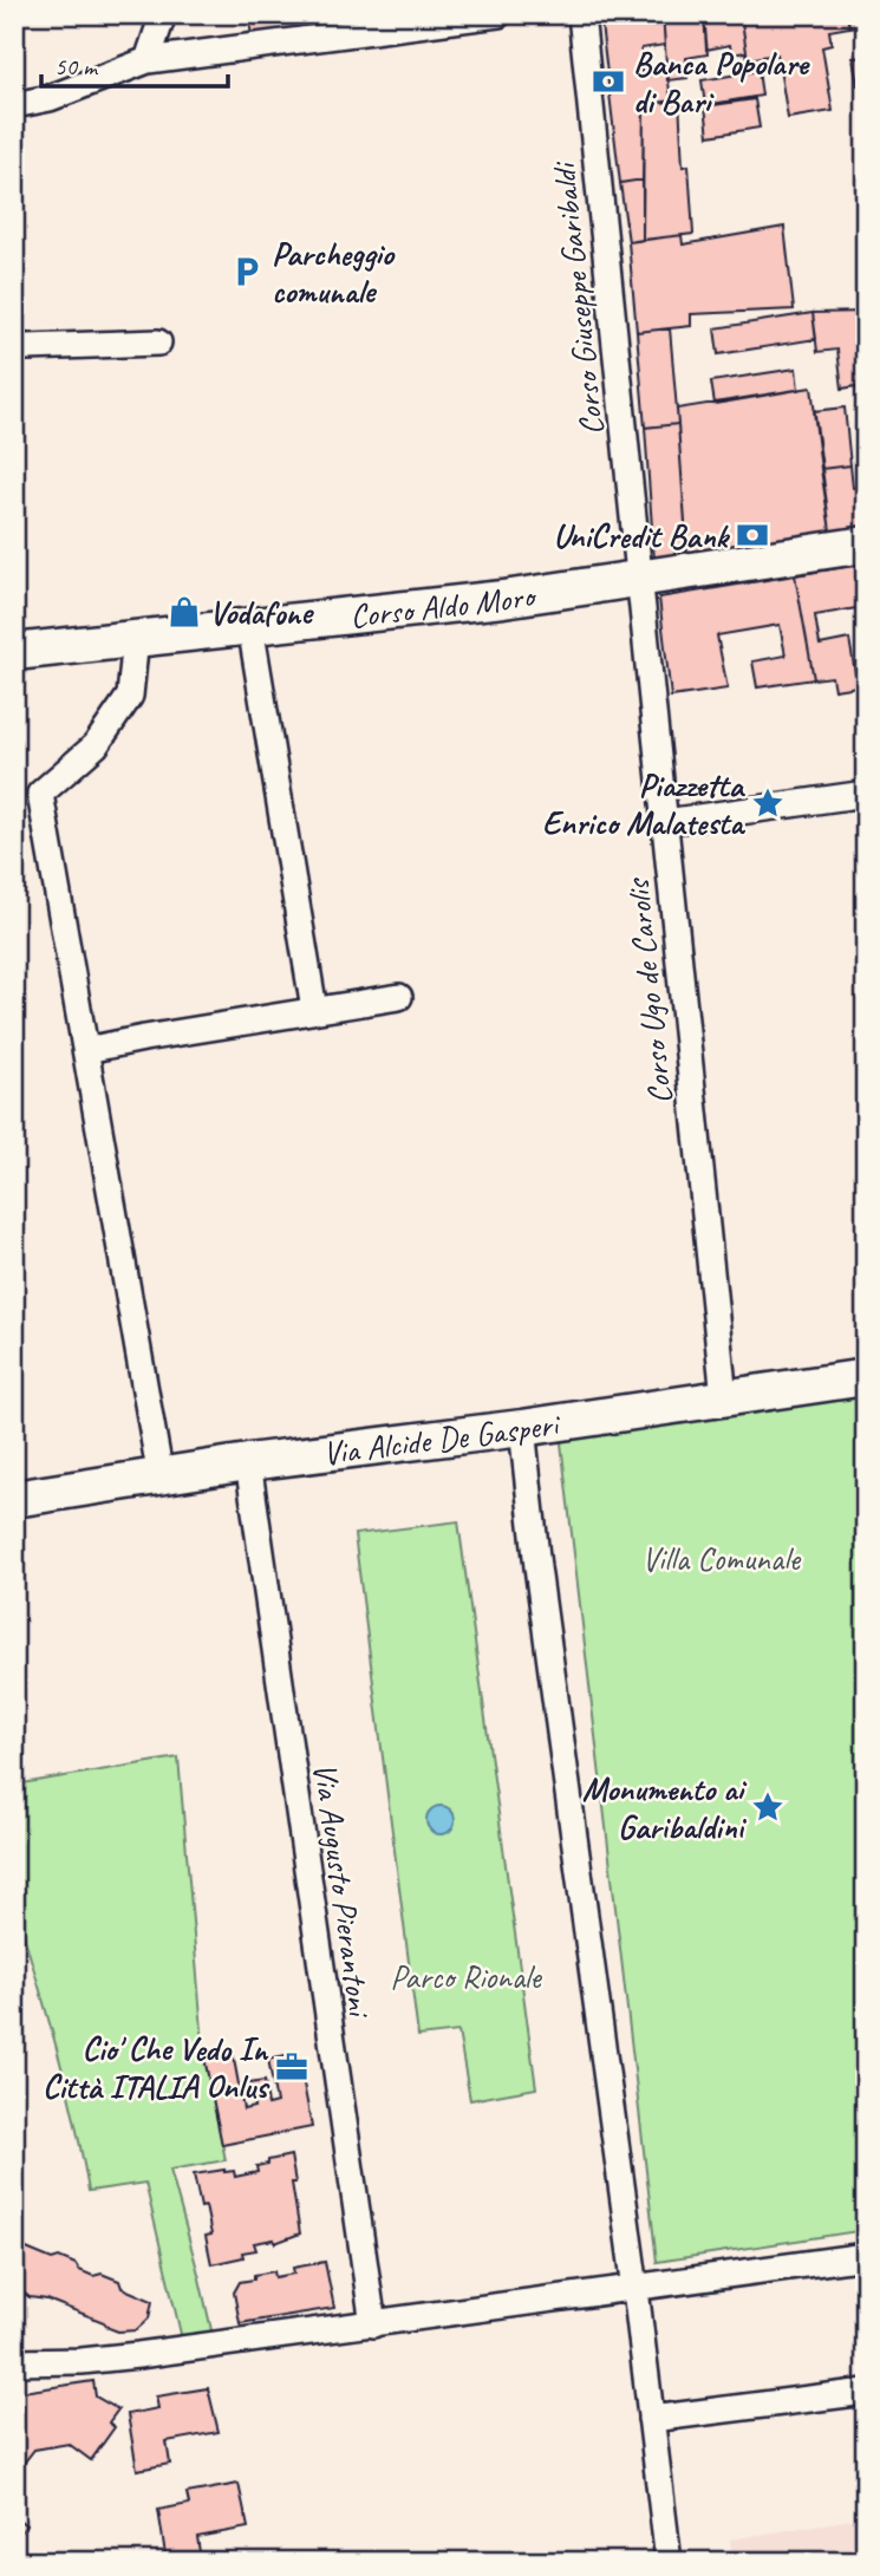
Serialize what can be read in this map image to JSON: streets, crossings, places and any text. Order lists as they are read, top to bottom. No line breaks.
{"streets":{"main road":["Corso Aldo Moro","Via Alcide De Gasperi"],"street":["Corso Giuseppe Garibaldi","Corso Ugo de Carolis","Via Augusto Pierantoni"]},"crossings":[["Corso Giuseppe Garibaldi","Corso Aldo Moro"],["Corso Giuseppe Garibaldi","Corso Ugo de Carolis"],["Corso Aldo Moro","Corso Ugo de Carolis"],["Corso Ugo de Carolis","Via Alcide De Gasperi"],["Via Alcide De Gasperi","Via Augusto Pierantoni"]],"parks":["Villa Comunale","Parco Rionale"],"places":{"bank":["Banca Popolare di Bari","UniCredit Bank"],"parking":["Parcheggio comunale"],"shop":["Vodafone"],"place":["Piazzetta Enrico Malatesta","Monumento ai Garibaldini"],"office":["Cio' Che Vedo In Città ITALIA Onlus"]},"scale_bar":"50 m"}
